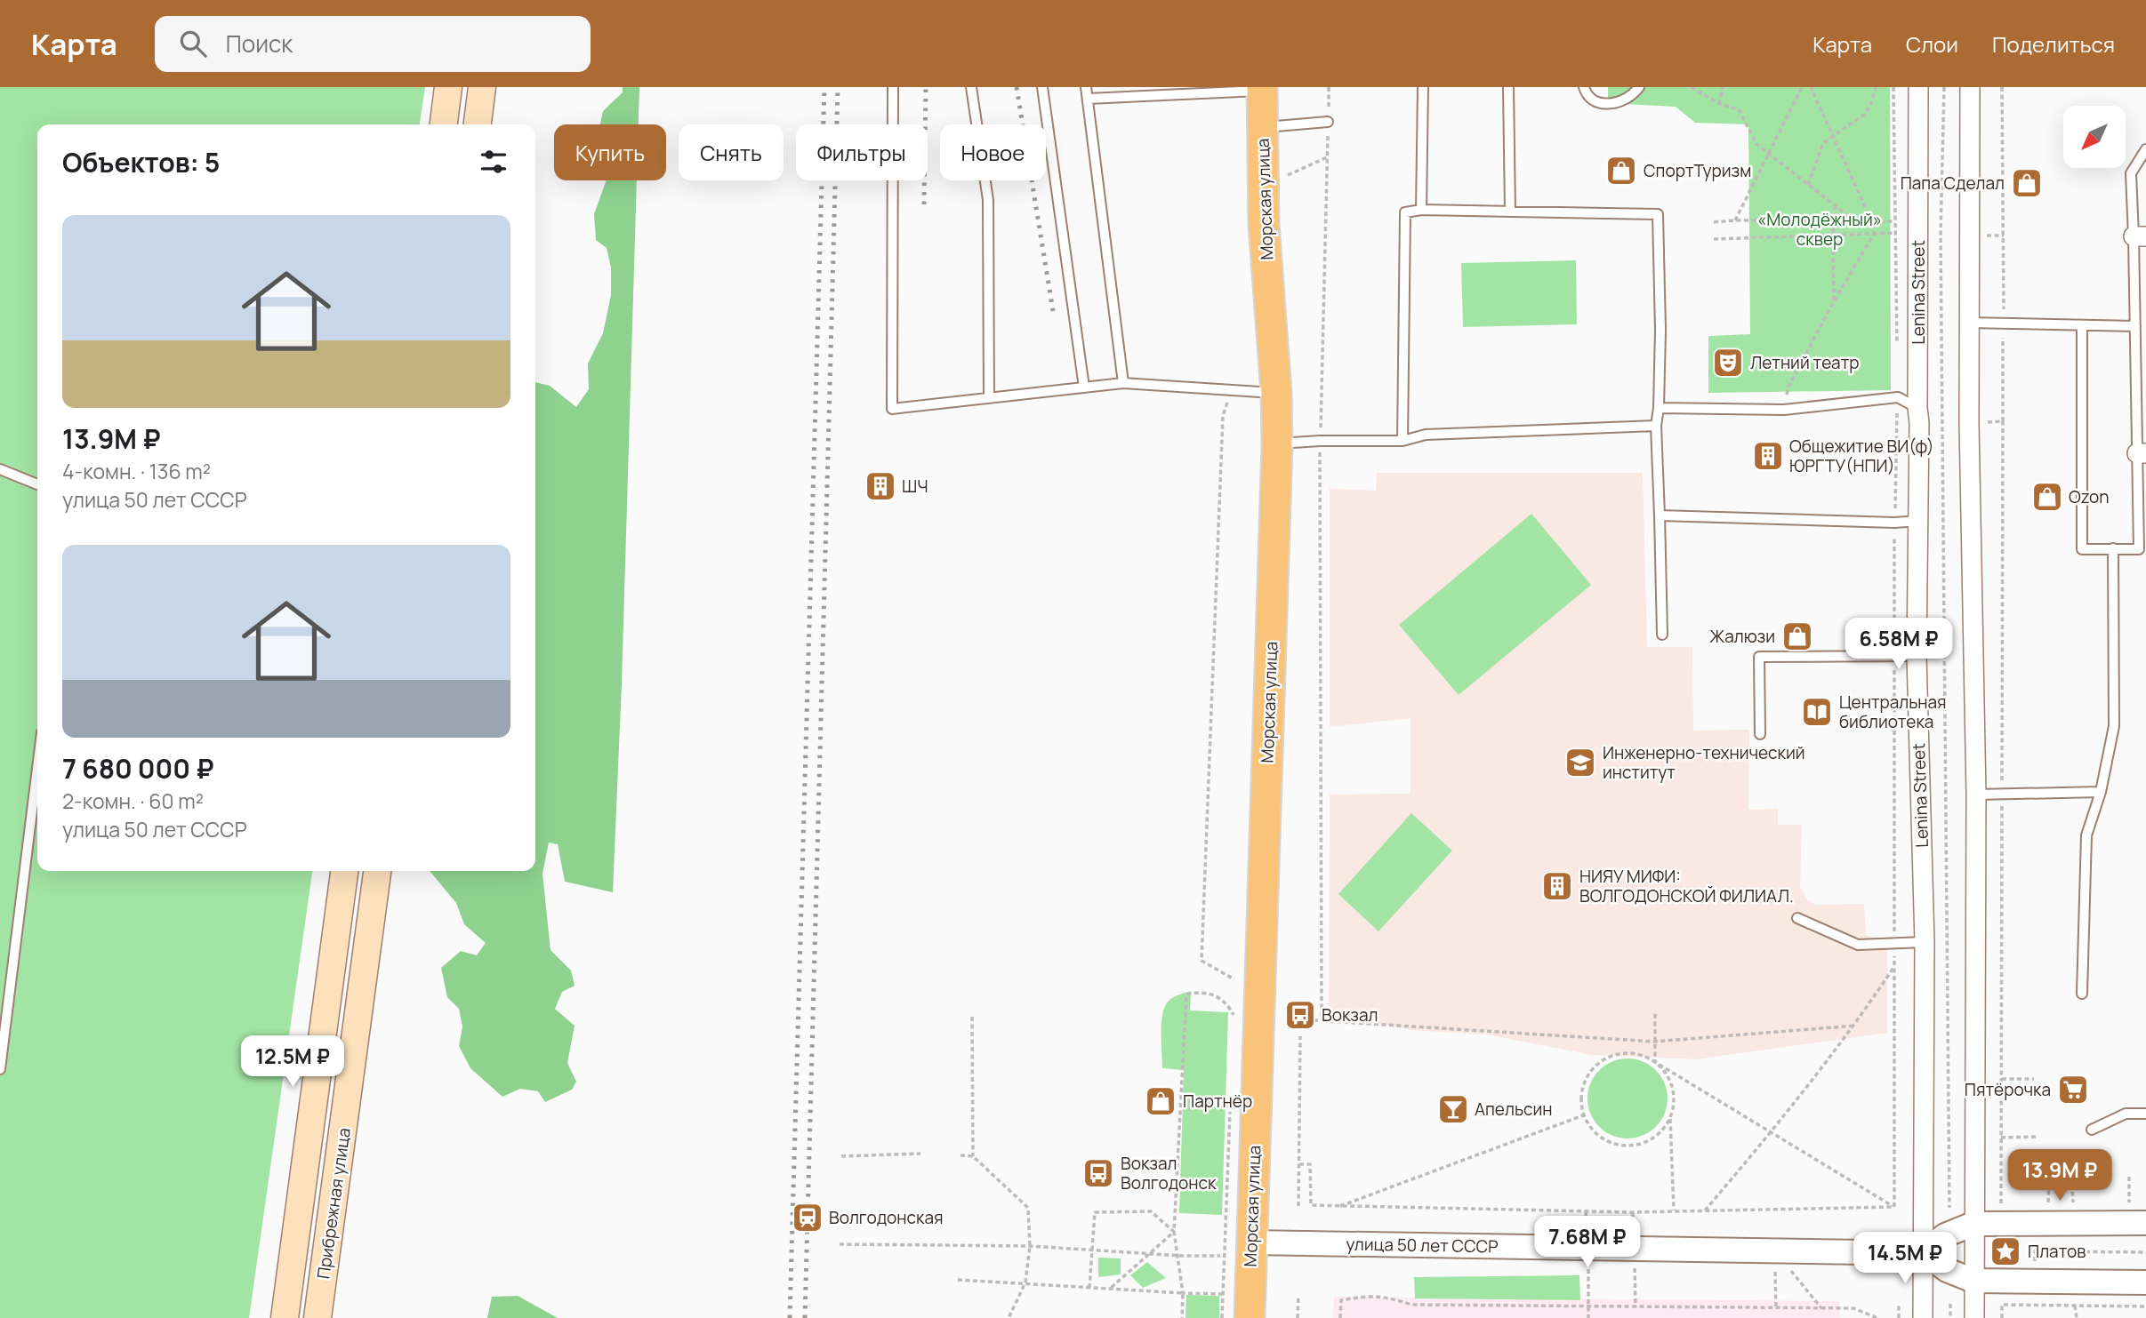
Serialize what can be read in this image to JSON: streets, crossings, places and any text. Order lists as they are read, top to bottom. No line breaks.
{"streets":{"main road":["Морская улица","Прибрежная улица"],"street":["Lenina Street","улица 50 лет СССР"]},"crossings":[["Морская улица","улица 50 лет СССР"],["Lenina Street","улица 50 лет СССР"]],"parks":["«Молодёжный» сквер"],"places":{"shop":["СпортТуризм","Папа Сделал","Ozon","Жалюзи","Партнёр"],"theatre":["Летний театр"],"building":["Общежитие ВИ(ф) ЮРГТУ(НПИ)","ШЧ","НИЯУ МИФИ: ВОЛГОДОНСКОЙ ФИЛИАЛ."],"library":["Центральная библиотека"],"school or university":["Инженерно-технический институт"],"bus stop":["Вокзал","Вокзал Волгодонск"],"supermarket":["Пятёрочка"],"bar":["Апельсин"],"station":["Волгодонская"],"place":["Платов"]},"north":"bottom left","page":{"header":"Карта","search":"Поиск","nav":["Карта","Слои","Поделиться"],"chip":["Купить","Снять","Фильтры","Новое"],"heading":"Объектов: 5","list":[{"name":"13.9M ₽","note":"4-комн. · 136 m² · улица 50 лет СССР"},{"name":"7 680 000 ₽","note":"2-комн. · 60 m² · улица 50 лет СССР"}],"price":["6.58M ₽","12.5M ₽","13.9M ₽","7.68M ₽","14.5M ₽"]}}
